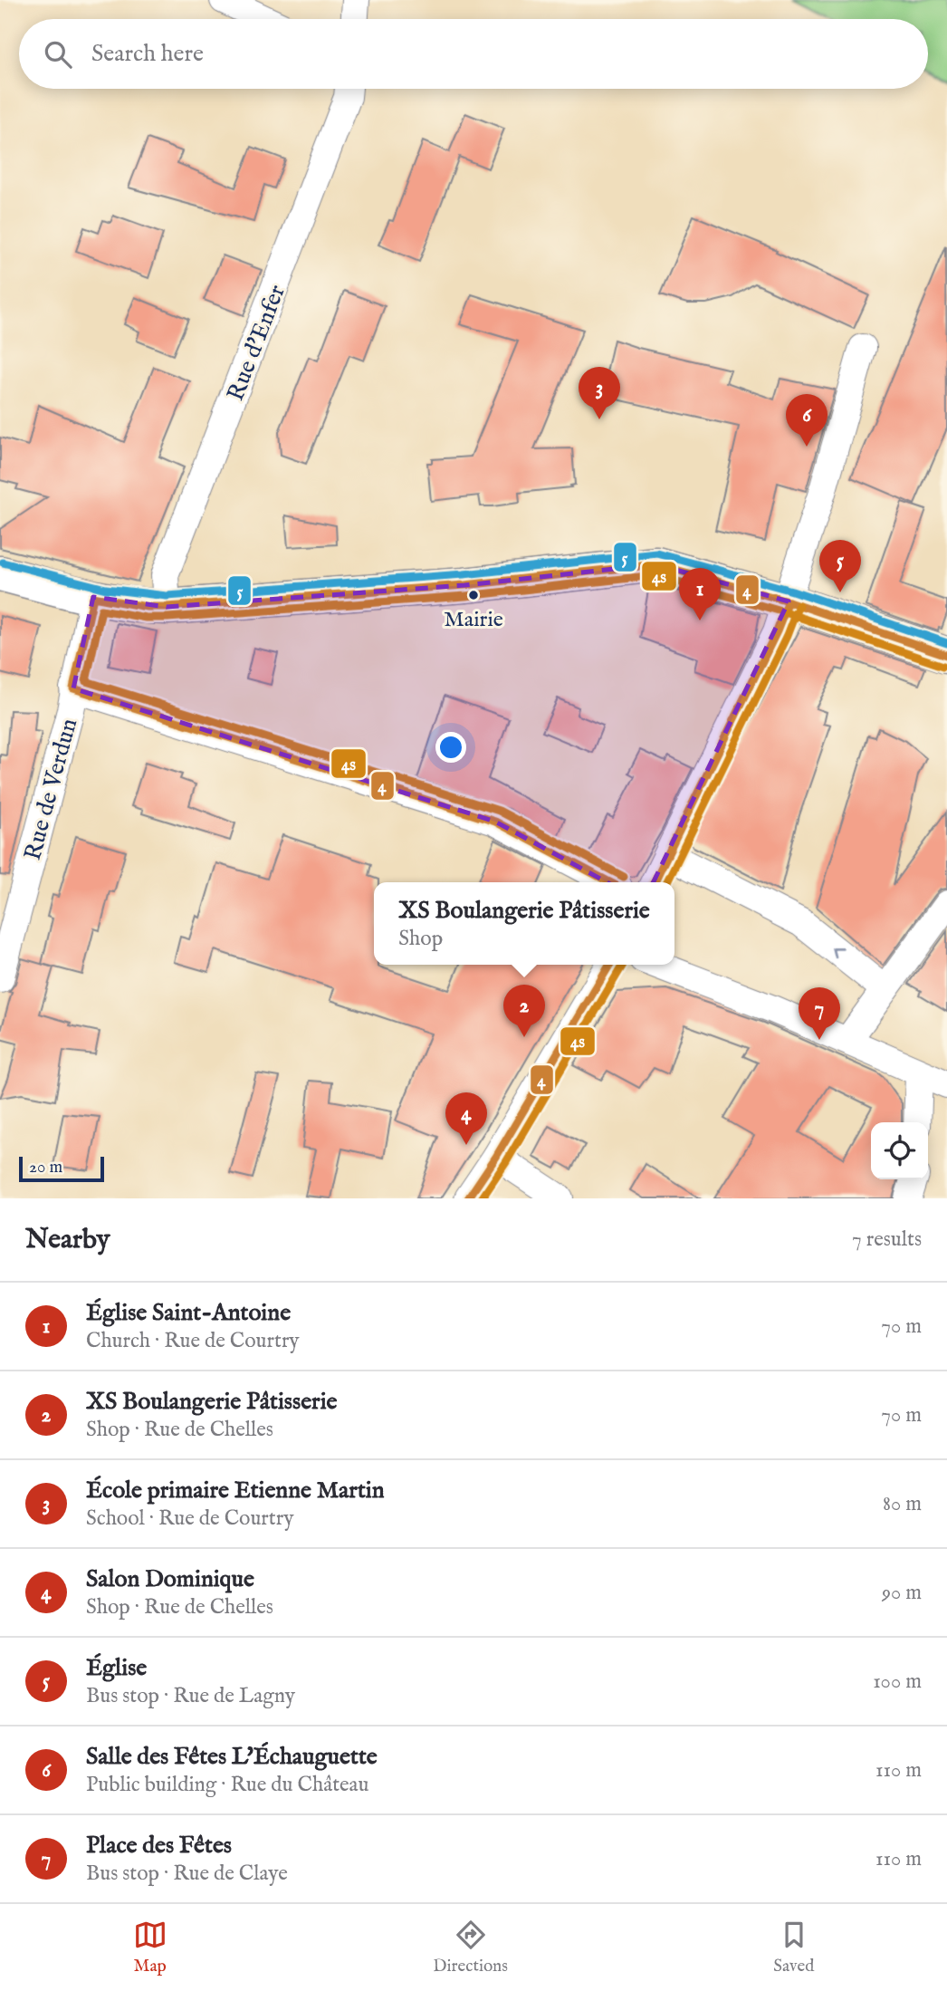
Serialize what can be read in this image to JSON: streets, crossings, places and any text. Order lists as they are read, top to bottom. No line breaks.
{"streets":{"street":["Rue d'Enfer","Rue de Verdun"]},"places":["Mairie"],"lines":["transit line 5","transit line 4","transit line 4s"],"scale_bar":"20 m","page":{"search":"Search here","pins":["3","6","5","1","2","7","4"],"popup":["XS Boulangerie Pâtisserie","Shop"],"scale":"20 m","heading":["Nearby","7 results"],"list":[{"mark":"1","name":"Église Saint-Antoine","note":"Church · Rue de Courtry","value":"70 m"},{"mark":"2","name":"XS Boulangerie Pâtisserie","note":"Shop · Rue de Chelles","value":"70 m"},{"mark":"3","name":"École primaire Etienne Martin","note":"School · Rue de Courtry","value":"80 m"},{"mark":"4","name":"Salon Dominique","note":"Shop · Rue de Chelles","value":"90 m"},{"mark":"5","name":"Église","note":"Bus stop · Rue de Lagny","value":"100 m"},{"mark":"6","name":"Salle des Fêtes L'Échauguette","note":"Public building · Rue du Château","value":"110 m"},{"mark":"7","name":"Place des Fêtes","note":"Bus stop · Rue de Claye","value":"110 m"}],"nav":["Map","Directions","Saved"]}}
